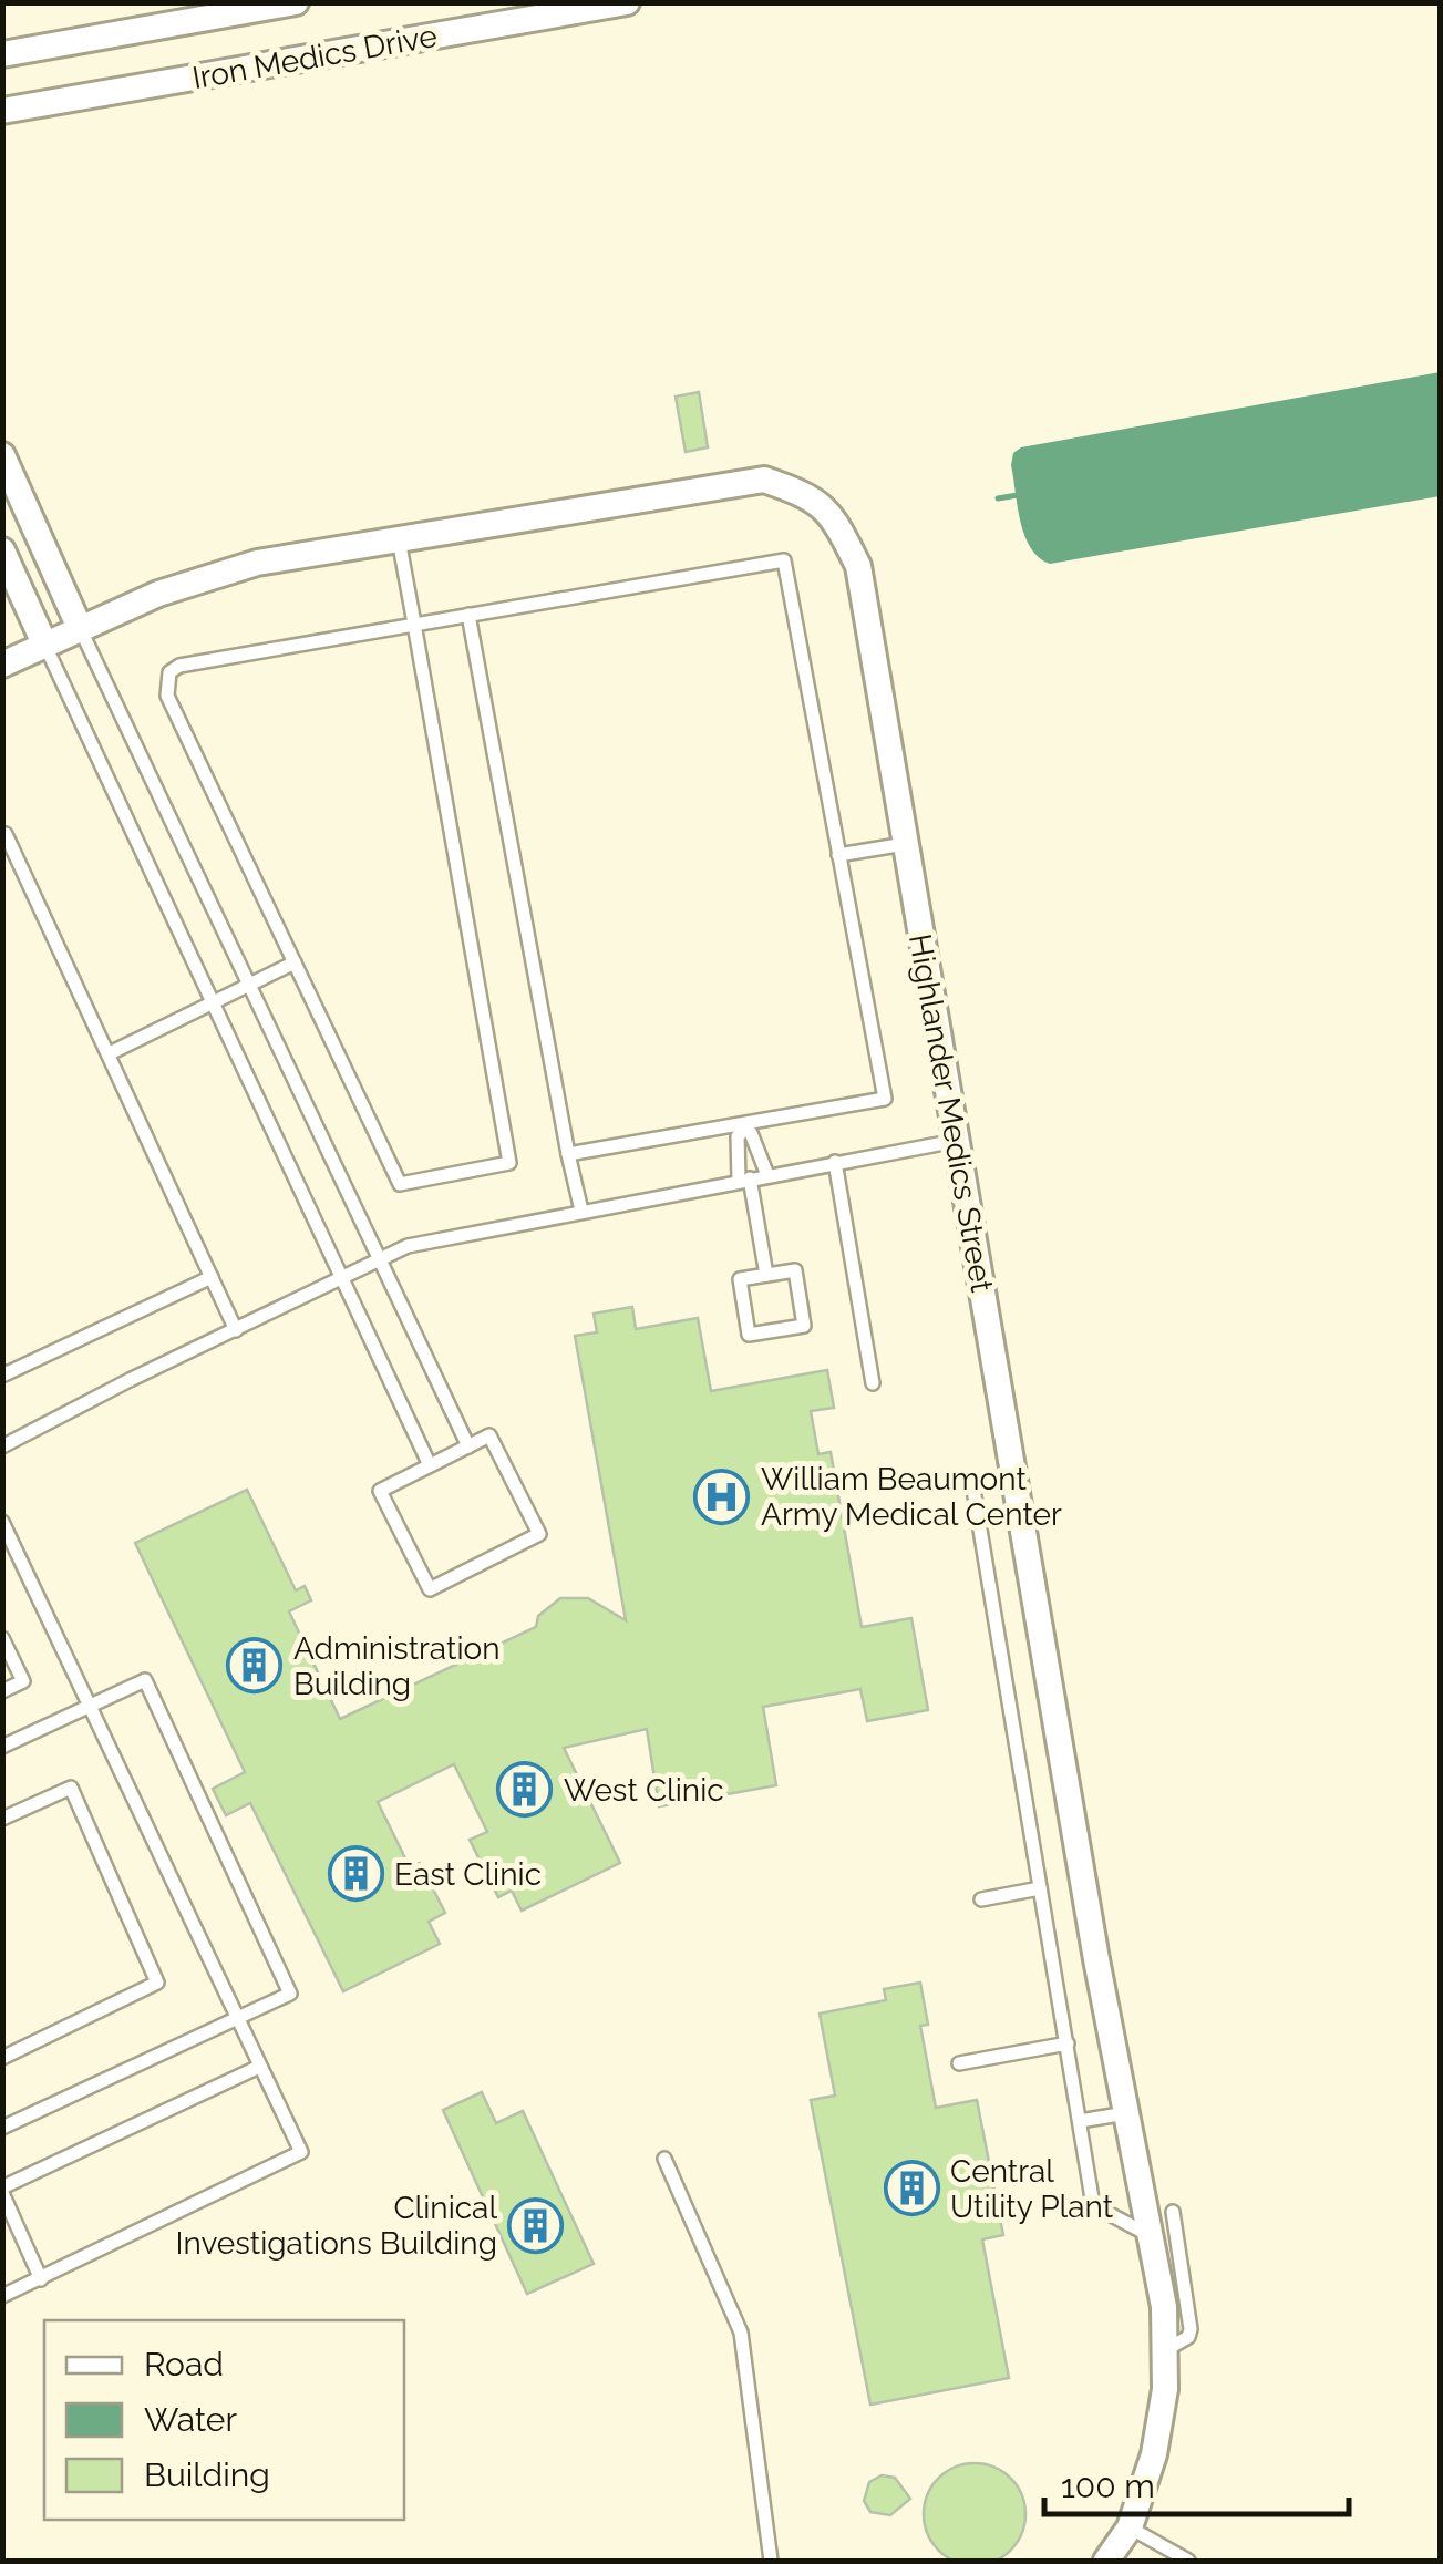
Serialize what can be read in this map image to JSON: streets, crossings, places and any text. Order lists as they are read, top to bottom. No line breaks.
{"streets":{"street":["Iron Medics Drive","Highlander Medics Street"]},"places":{"hospital":["William Beaumont Army Medical Center"],"building":["Administration Building","West Clinic","East Clinic","Central Utility Plant","Clinical Investigations Building"]},"legend":["Road","Water","Building"],"scale_bar":"100 m"}
